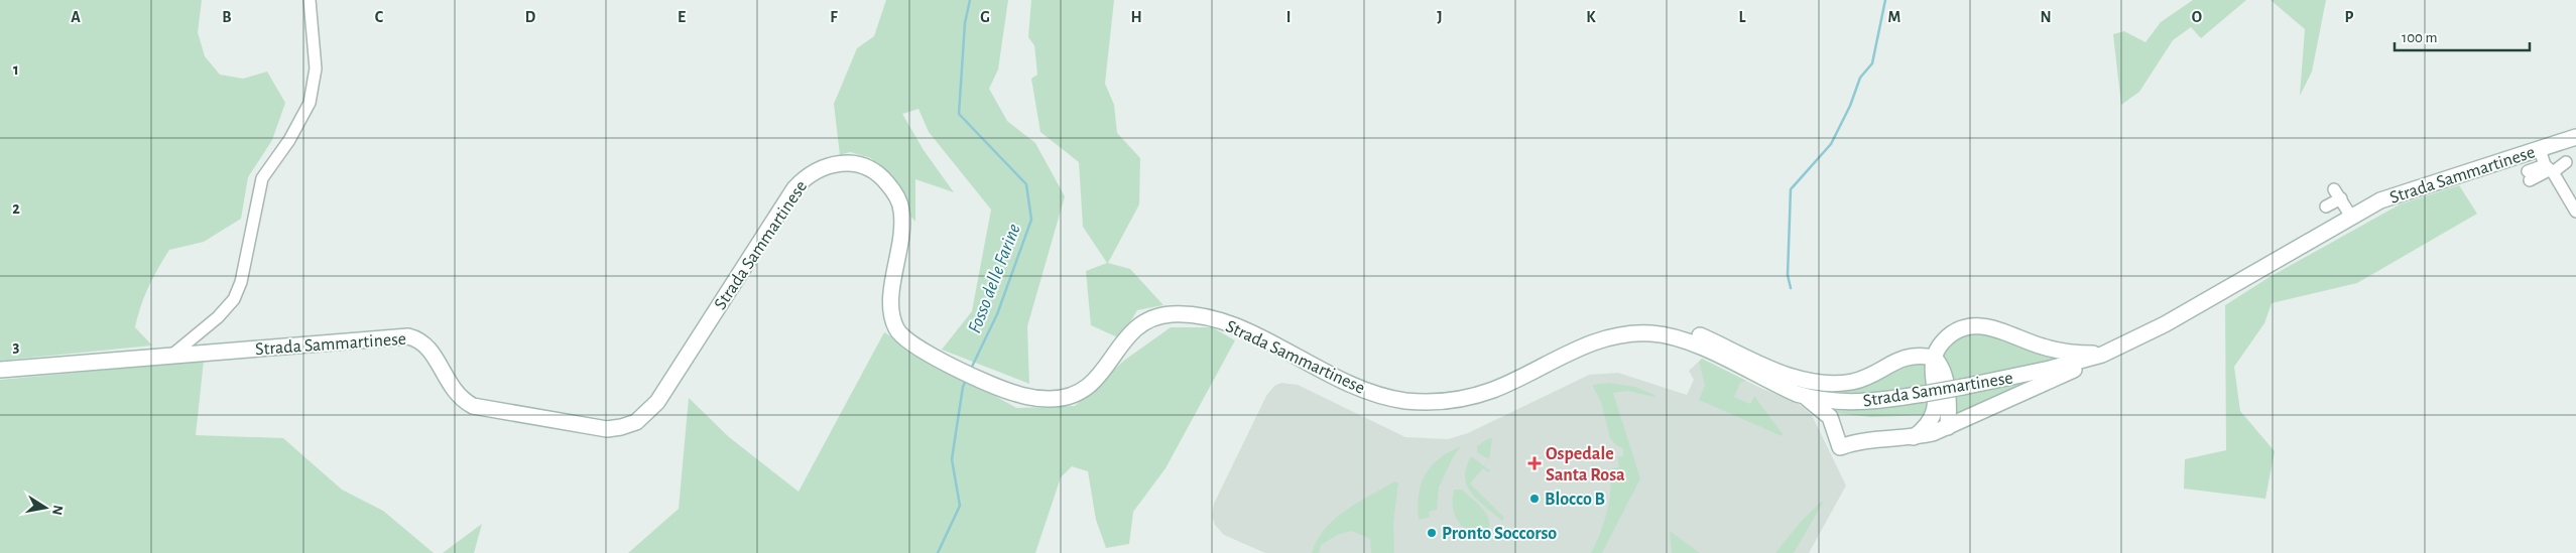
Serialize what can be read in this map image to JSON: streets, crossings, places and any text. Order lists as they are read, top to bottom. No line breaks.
{"streets":{"main road":["Strada Sammartinese"]},"water":["Fosso delle Farine"],"places":{"health":["Ospedale Santa Rosa"],"other":["Blocco B","Pronto Soccorso"]},"scale_bar":"100 m","north":"right","grid":{"columns":["A","B","C","D","E","F","G","H","I","J","K","L","M","N","O","P"],"rows":["1","2","3"]}}
